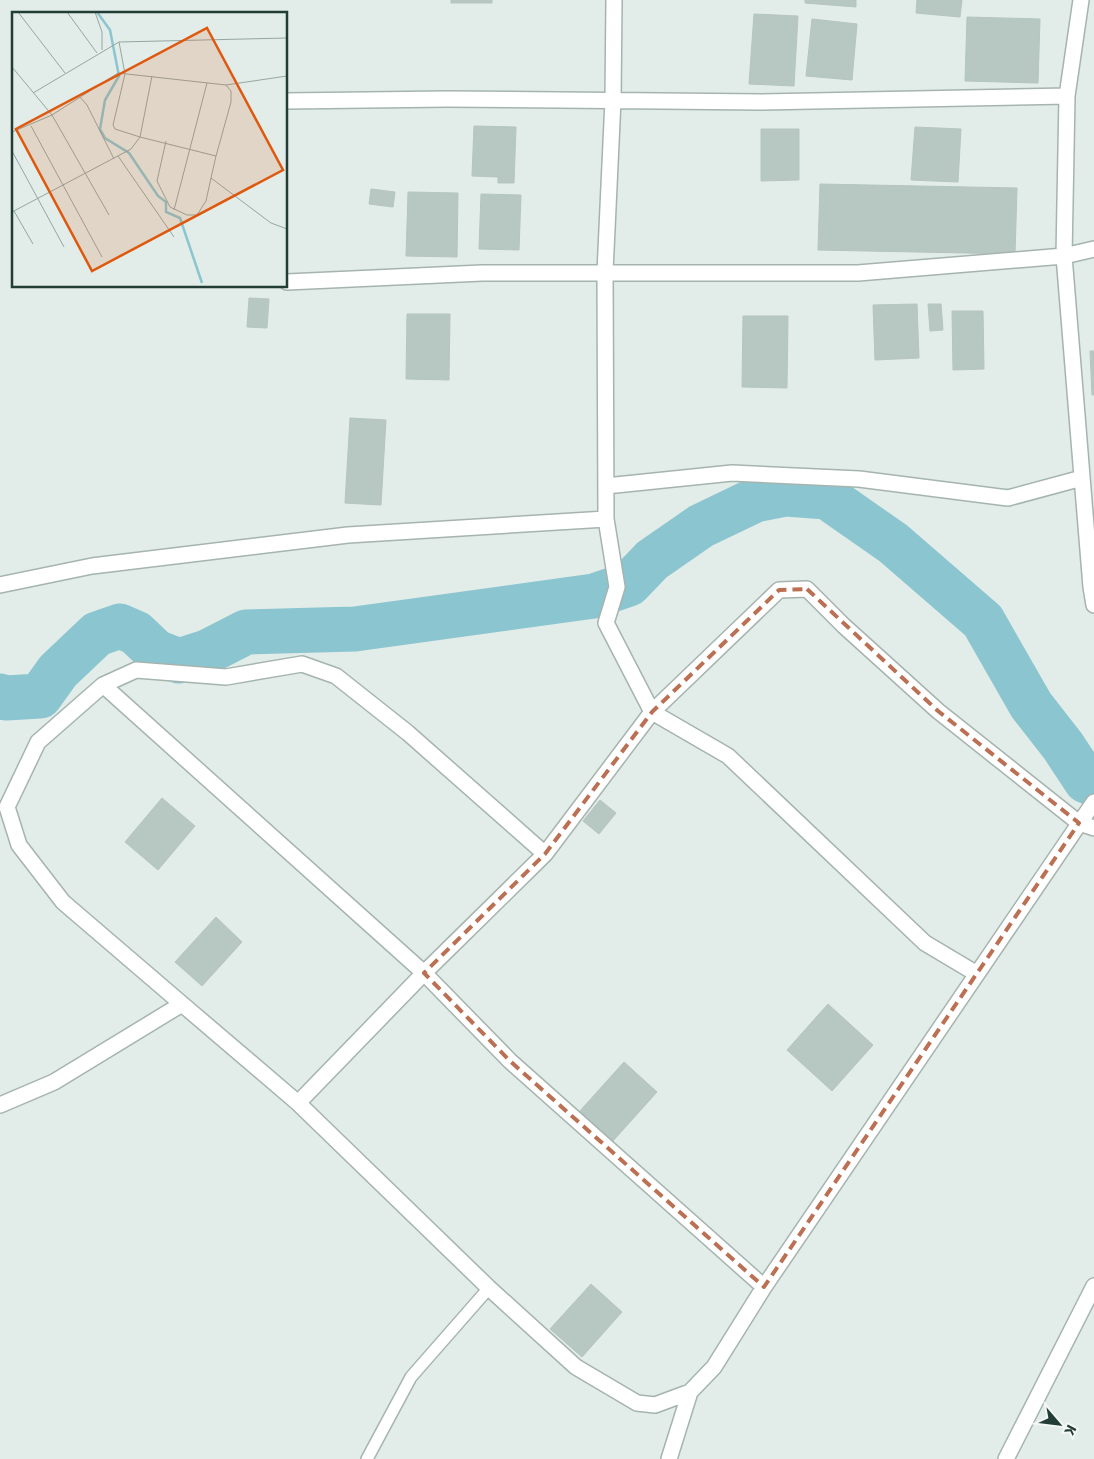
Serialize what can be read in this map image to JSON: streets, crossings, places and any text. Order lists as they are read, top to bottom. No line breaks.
{"north":"bottom right"}
